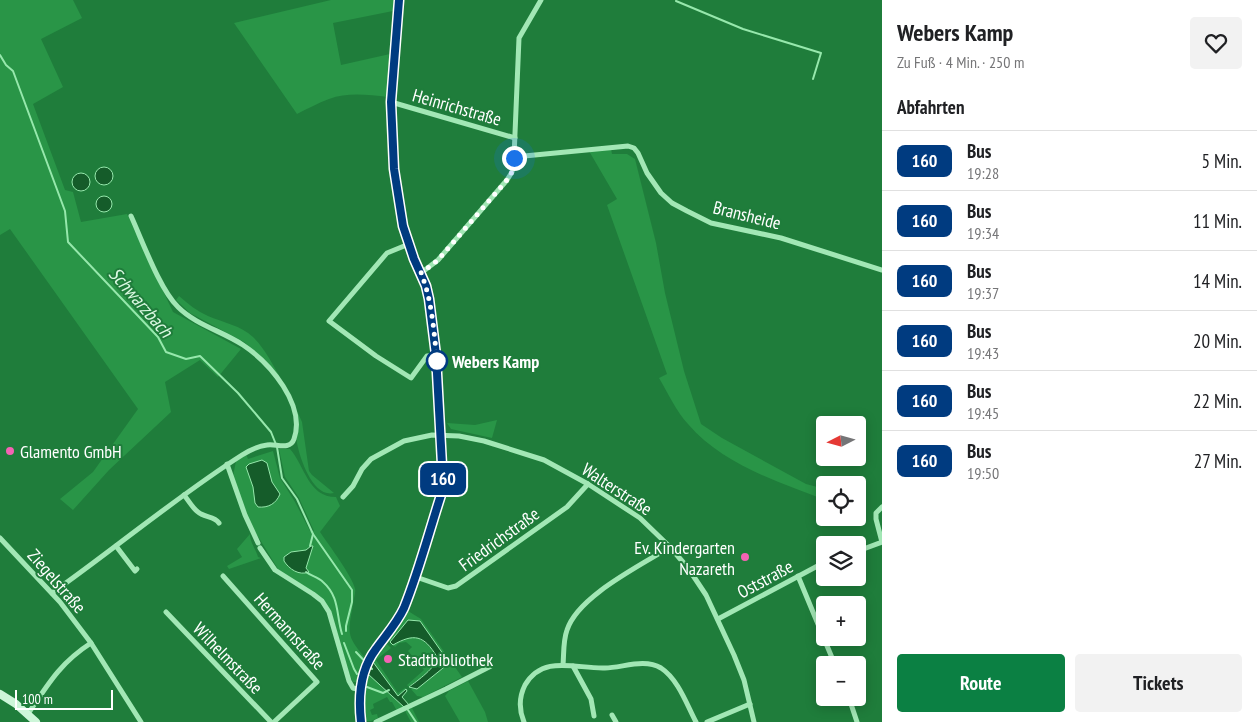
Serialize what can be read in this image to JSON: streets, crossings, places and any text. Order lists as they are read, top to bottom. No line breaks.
{"streets":{"street":["Heinrichstraße","Bransheide","Walterstraße","Friedrichstraße","Oststraße","Ziegelstraße","Hermannstraße","Wilhelmstraße"]},"crossings":[["Heinrichstraße","Bransheide"],["Walterstraße","Friedrichstraße"],["Walterstraße","Oststraße"],["Hermannstraße","Wilhelmstraße"]],"water":["Schwarzbach"],"places":["Webers Kamp","Glamento GmbH","Ev. Kindergarten Nazareth","Stadtbibliothek"],"lines":["bus line 160"],"scale_bar":"100 m","north":"left","page":{"on_map":"160","heading":[["Webers Kamp","Zu Fuß · 4 Min. · 250 m"],"Abfahrten"],"list":[{"mark":"160","name":"Bus","note":"19:28","value":"5 Min."},{"mark":"160","name":"Bus","note":"19:34","value":"11 Min."},{"mark":"160","name":"Bus","note":"19:37","value":"14 Min."},{"mark":"160","name":"Bus","note":"19:43","value":"20 Min."},{"mark":"160","name":"Bus","note":"19:45","value":"22 Min."},{"mark":"160","name":"Bus","note":"19:50","value":"27 Min."}],"map_buttons":["+","−"],"buttons":["Route","Tickets"],"scale":"100 m"}}
